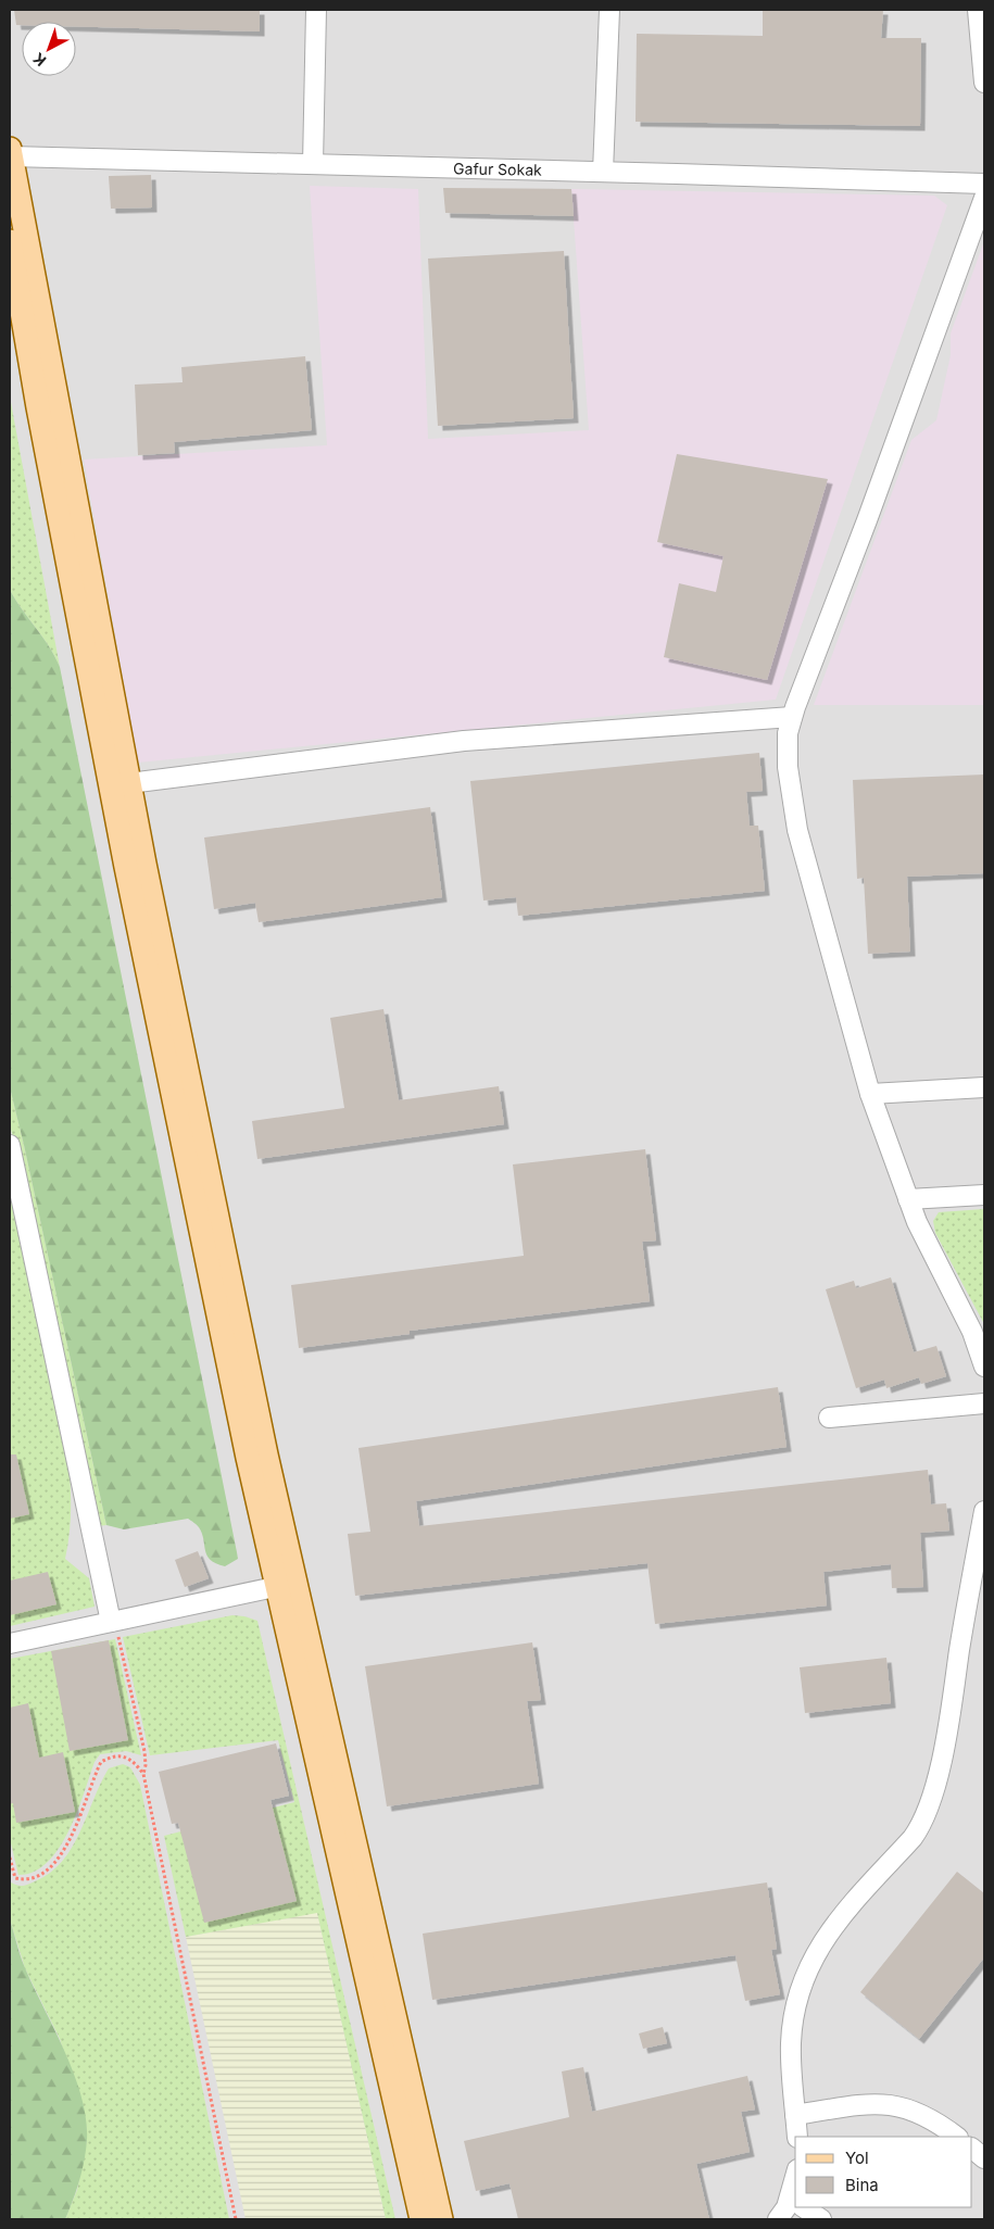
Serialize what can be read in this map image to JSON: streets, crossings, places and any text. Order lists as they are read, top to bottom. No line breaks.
{"streets":{"street":["Gafur Sokak"]},"legend":["Yol","Bina"],"north":"bottom left"}
